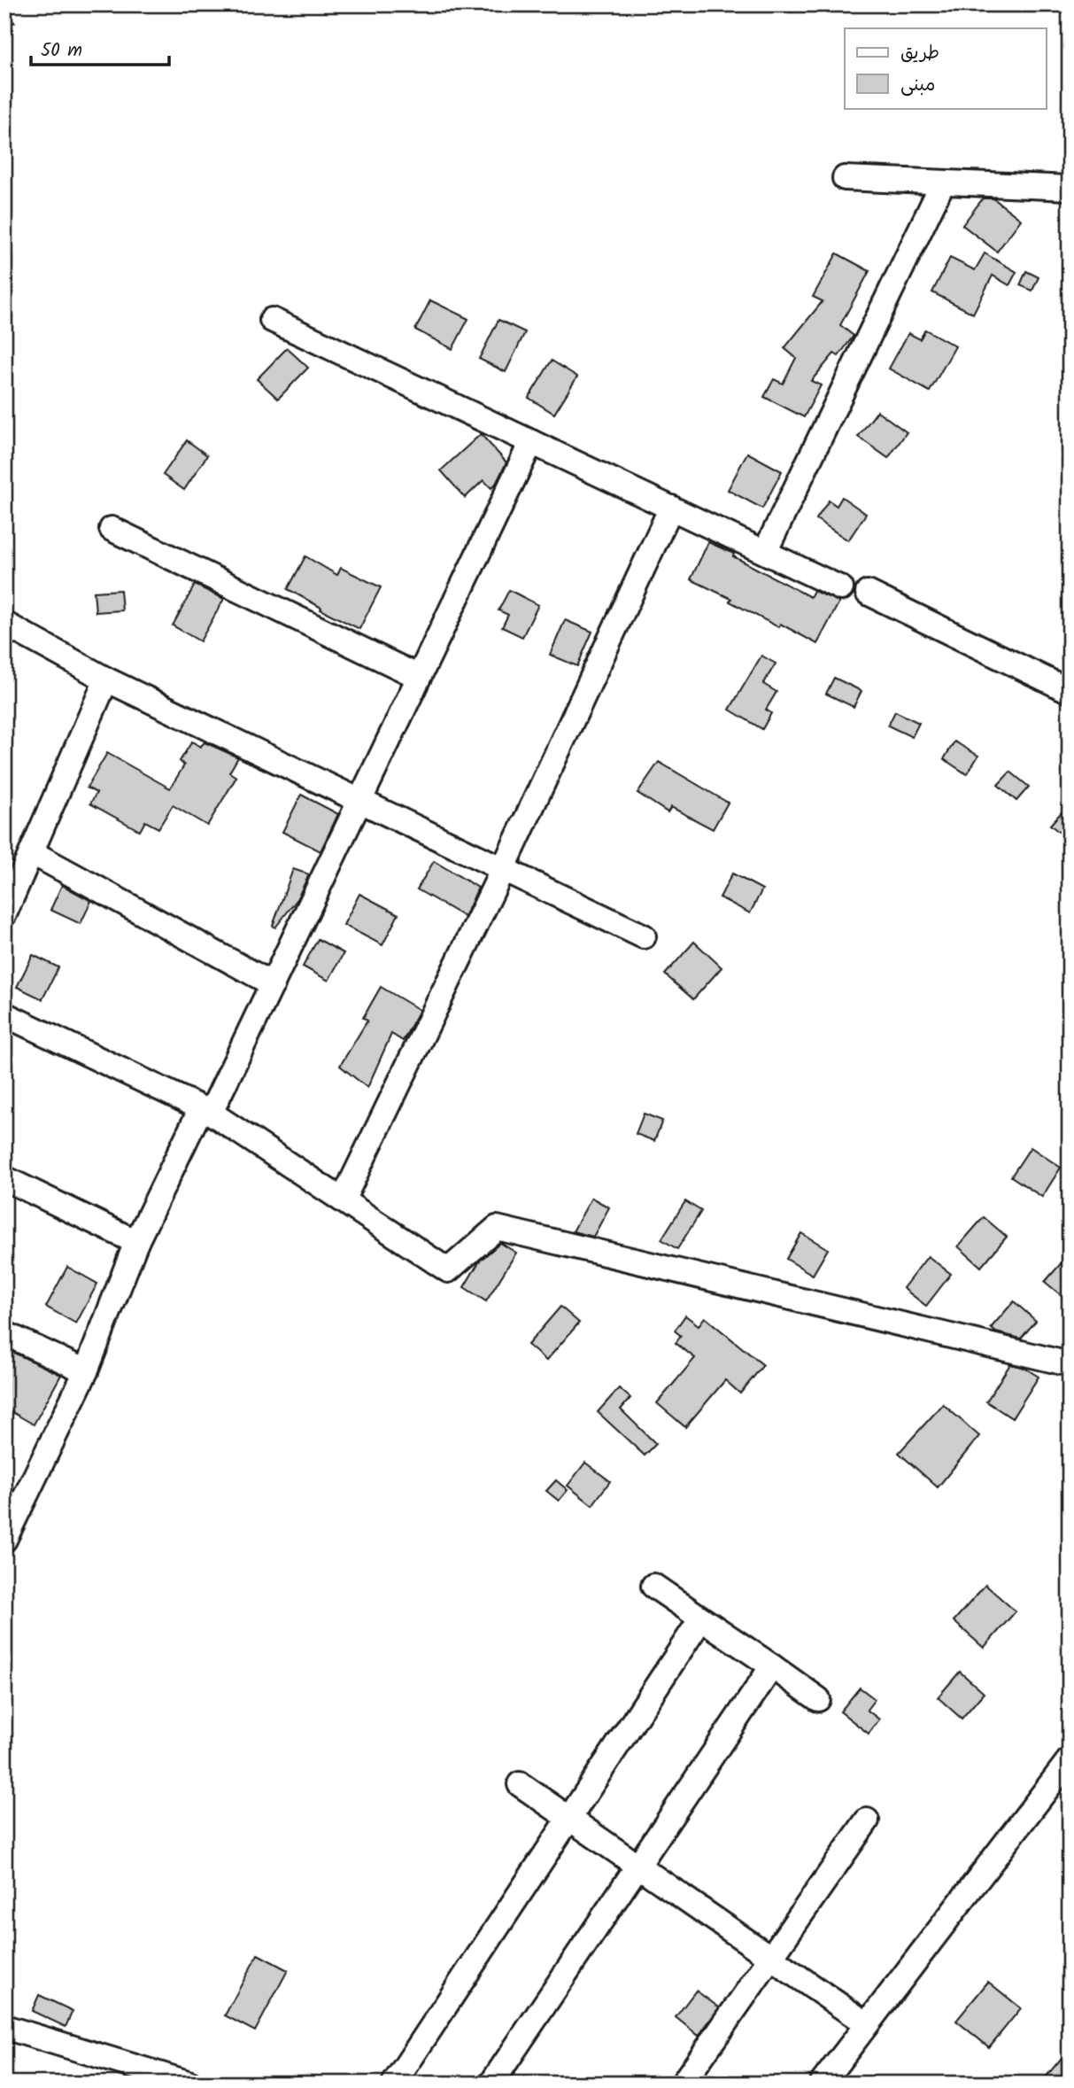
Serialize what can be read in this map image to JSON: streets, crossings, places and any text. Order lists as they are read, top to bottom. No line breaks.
{"legend":["طريق","مبنى"],"scale_bar":"50 m"}
